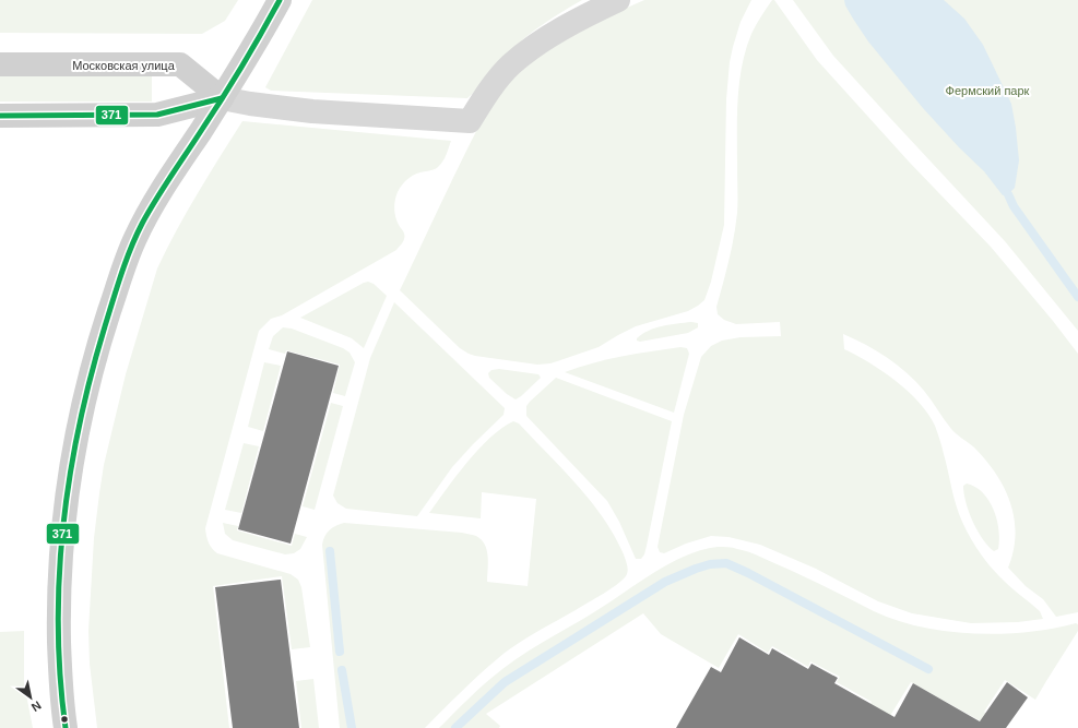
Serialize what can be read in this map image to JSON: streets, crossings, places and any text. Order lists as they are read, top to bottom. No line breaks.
{"streets":{"main road":["Московская улица"]},"parks":["Фермский парк"],"lines":["transit line 371"],"north":"bottom right"}
